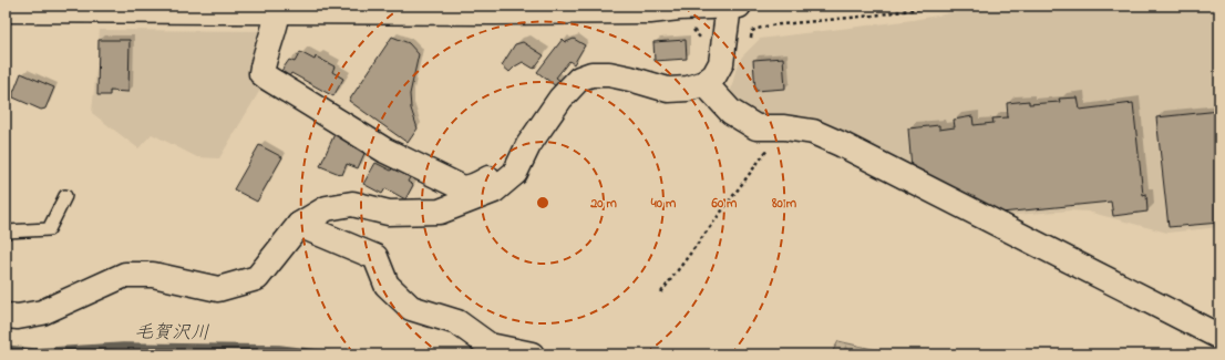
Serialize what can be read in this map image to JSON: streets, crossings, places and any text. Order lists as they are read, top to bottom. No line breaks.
{"water":["毛賀沢川"],"rings":["20 m","40 m","60 m","80 m"]}
